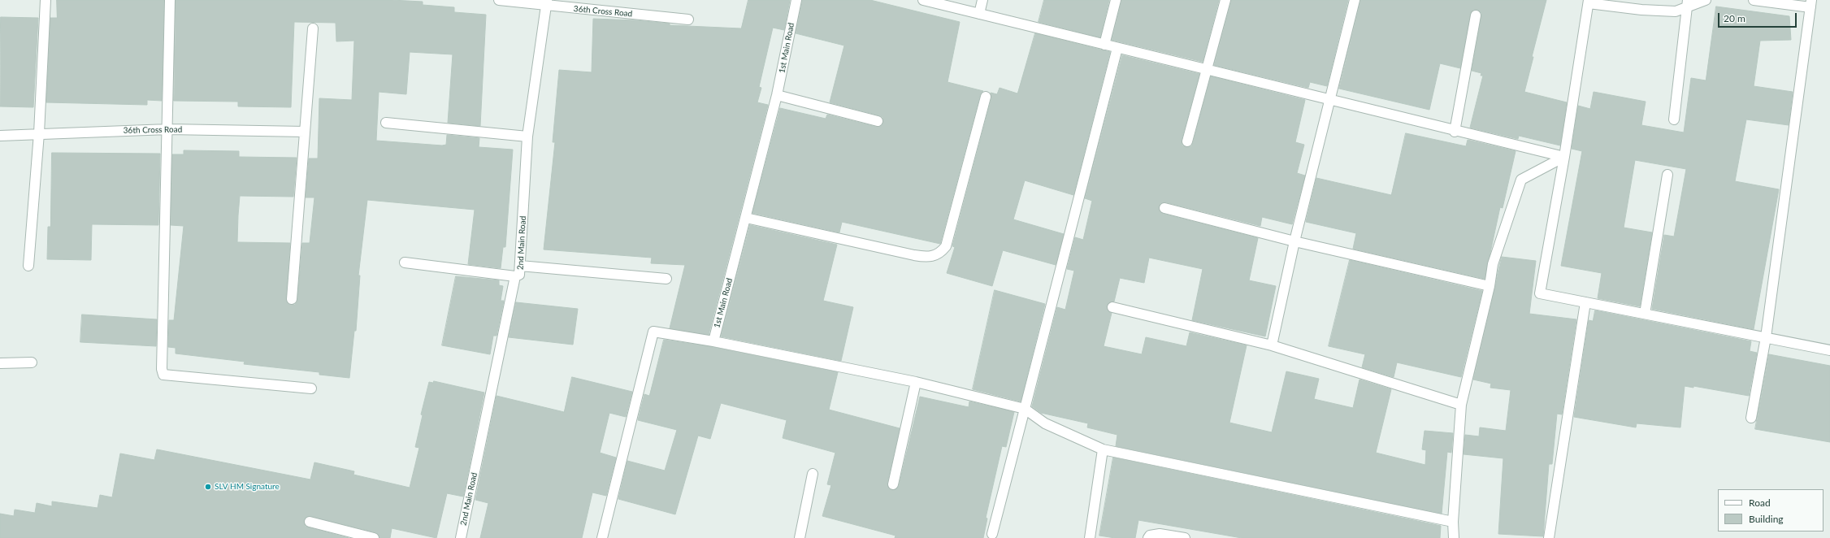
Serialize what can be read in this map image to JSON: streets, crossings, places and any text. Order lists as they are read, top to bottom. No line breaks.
{"streets":{"street":["36th Cross Road","1st Main Road","2nd Main Road"]},"crossings":[["36th Cross Road","2nd Main Road"]],"places":["SLV HM Signature"],"legend":["Road","Building"],"scale_bar":"20 m"}
